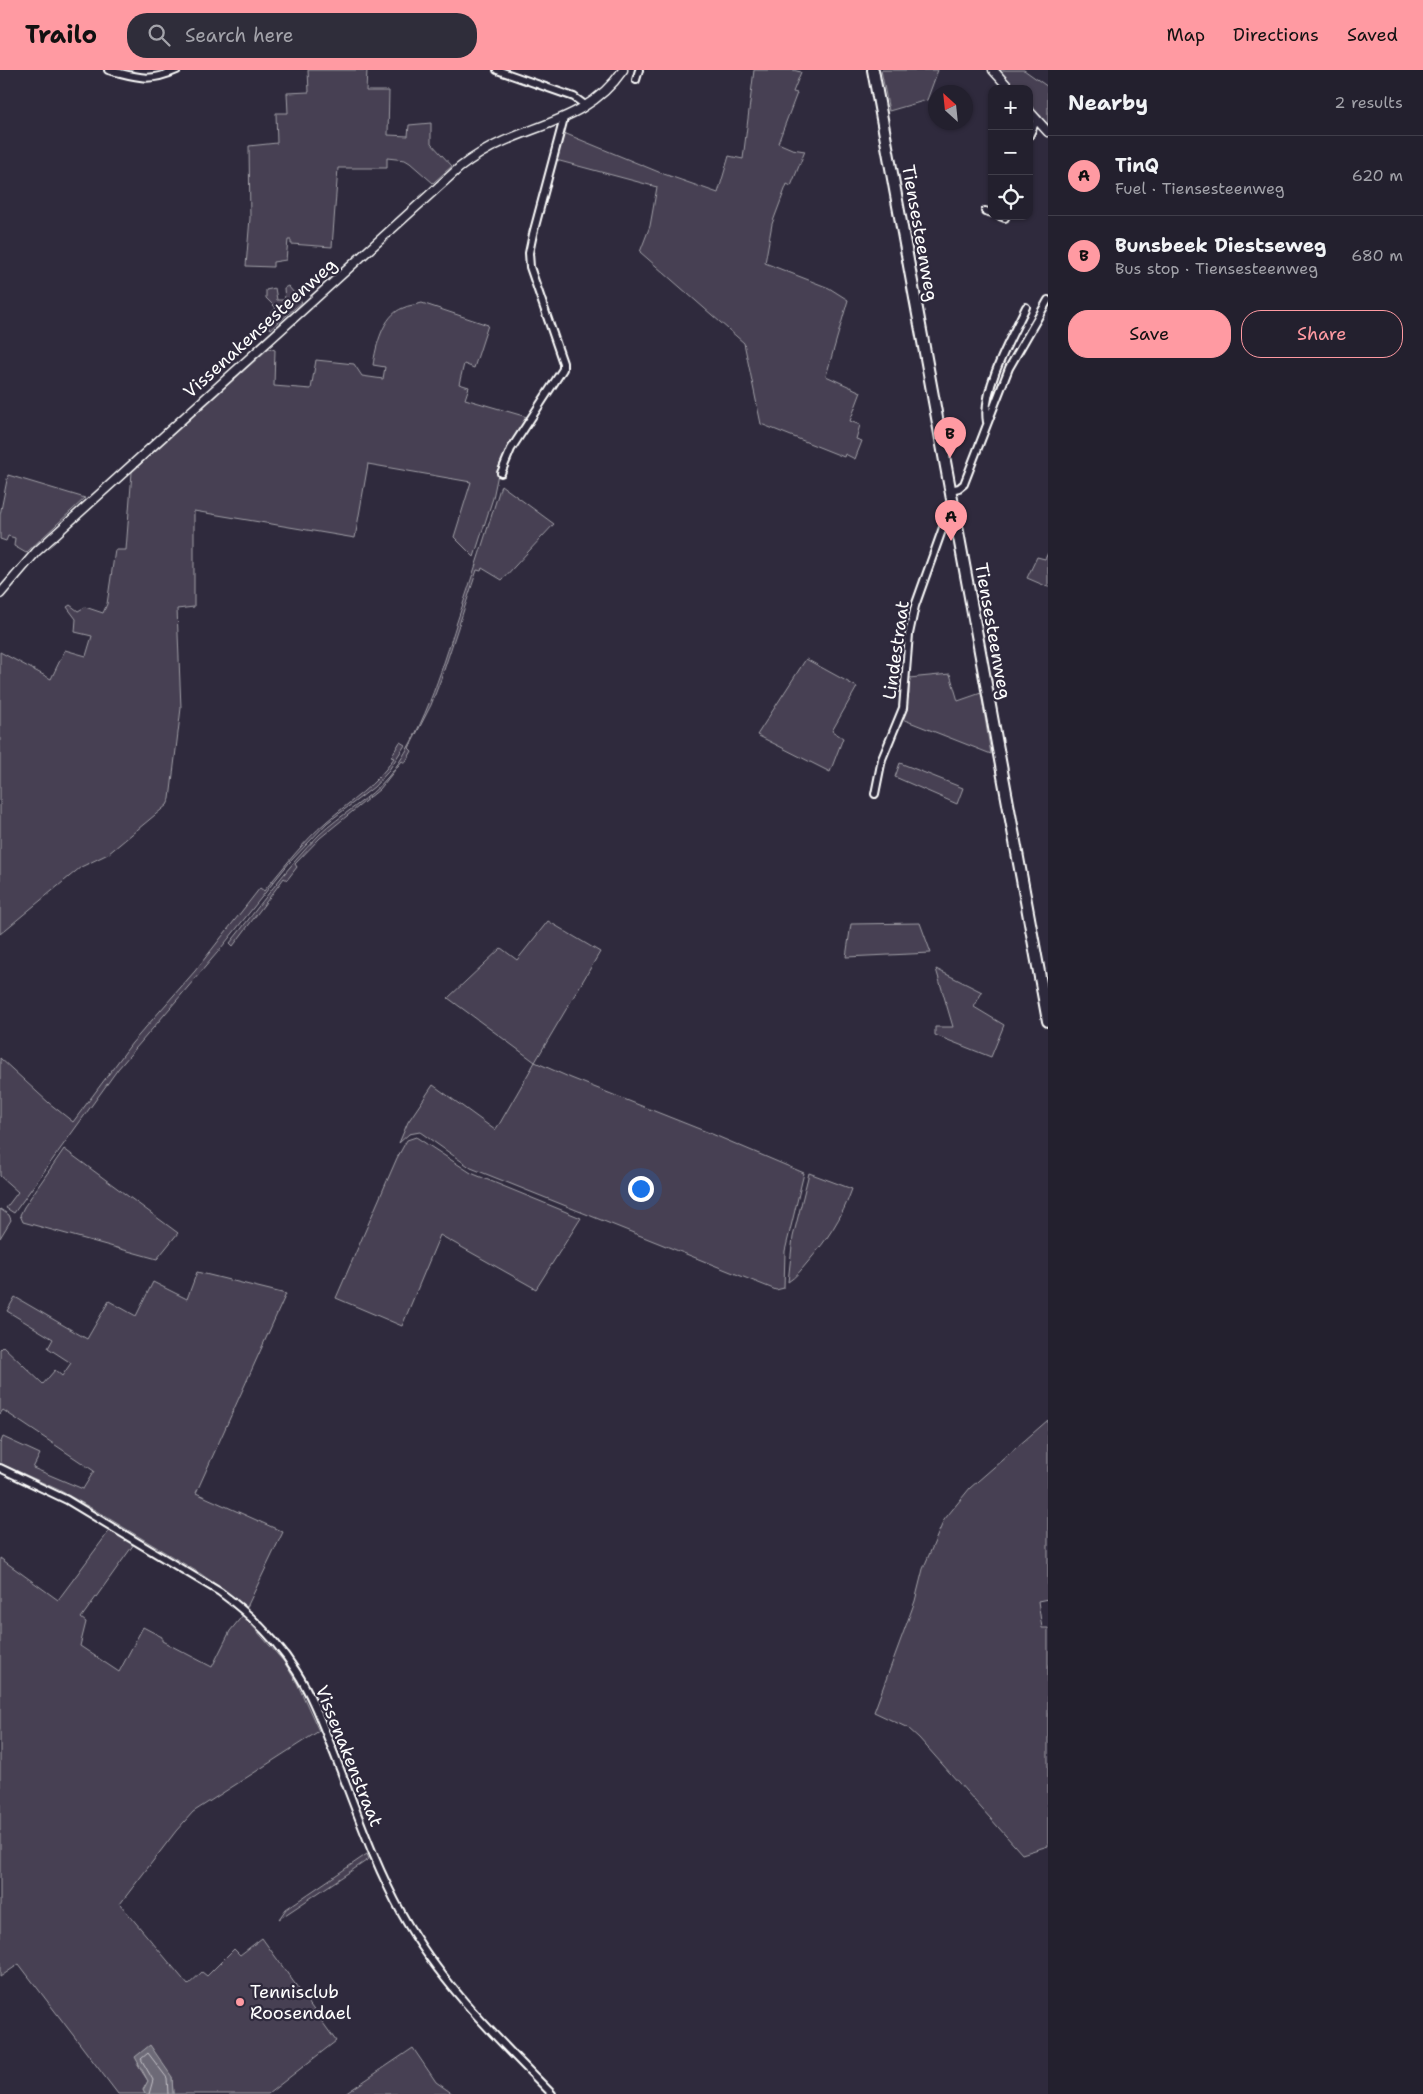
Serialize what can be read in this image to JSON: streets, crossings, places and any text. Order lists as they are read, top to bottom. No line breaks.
{"streets":{"main road":["Tiensesteenweg"],"street":["Vissenakensesteenweg","Lindestraat","Vissenakenstraat"]},"crossings":[["Tiensesteenweg","Lindestraat"]],"places":["Tennisclub Roosendael"],"north":"top left","page":{"header":"Trailo","search":"Search here","nav":["Map","Directions","Saved"],"heading":["Nearby","2 results"],"map_buttons":["+","−"],"list":[{"mark":"A","name":"TinQ","note":"Fuel · Tiensesteenweg","value":"620 m"},{"mark":"B","name":"Bunsbeek Diestseweg","note":"Bus stop · Tiensesteenweg","value":"680 m"}],"buttons":["Save","Share"],"pins":["B","A"]}}
